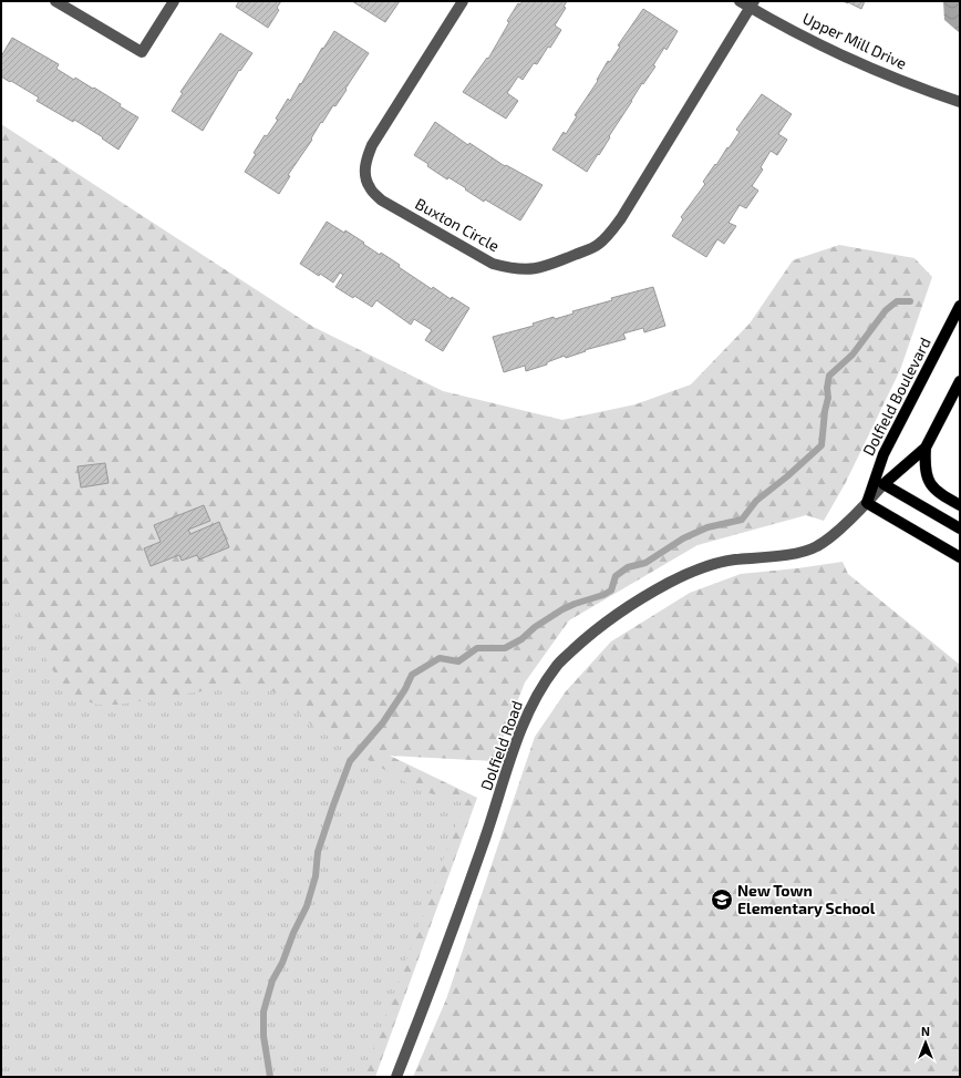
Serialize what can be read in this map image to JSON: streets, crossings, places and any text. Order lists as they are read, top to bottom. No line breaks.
{"streets":{"main road":["Dolfield Boulevard"],"street":["Upper Mill Drive","Buxton Circle","Dolfield Road"]},"crossings":[["Upper Mill Drive","Buxton Circle"],["Dolfield Boulevard","Dolfield Road"]],"places":{"school or university":["New Town Elementary School"]},"north":"top"}
